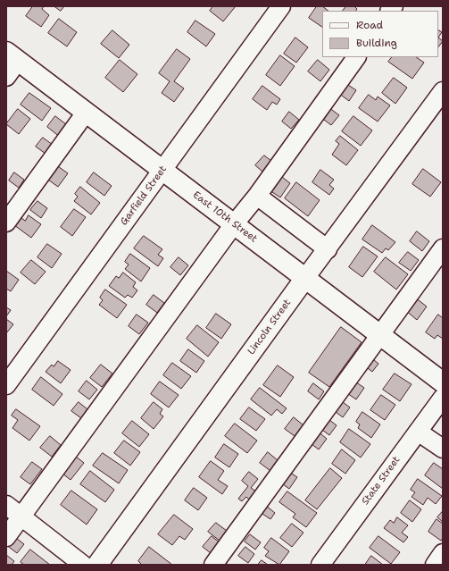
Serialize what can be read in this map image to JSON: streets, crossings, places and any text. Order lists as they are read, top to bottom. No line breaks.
{"streets":{"main road":["East 10th Street","Lincoln Street"],"street":["Garfield Street","State Street"]},"crossings":[["Garfield Street","East 10th Street"],["East 10th Street","Lincoln Street"]],"legend":["Road","Building"]}
